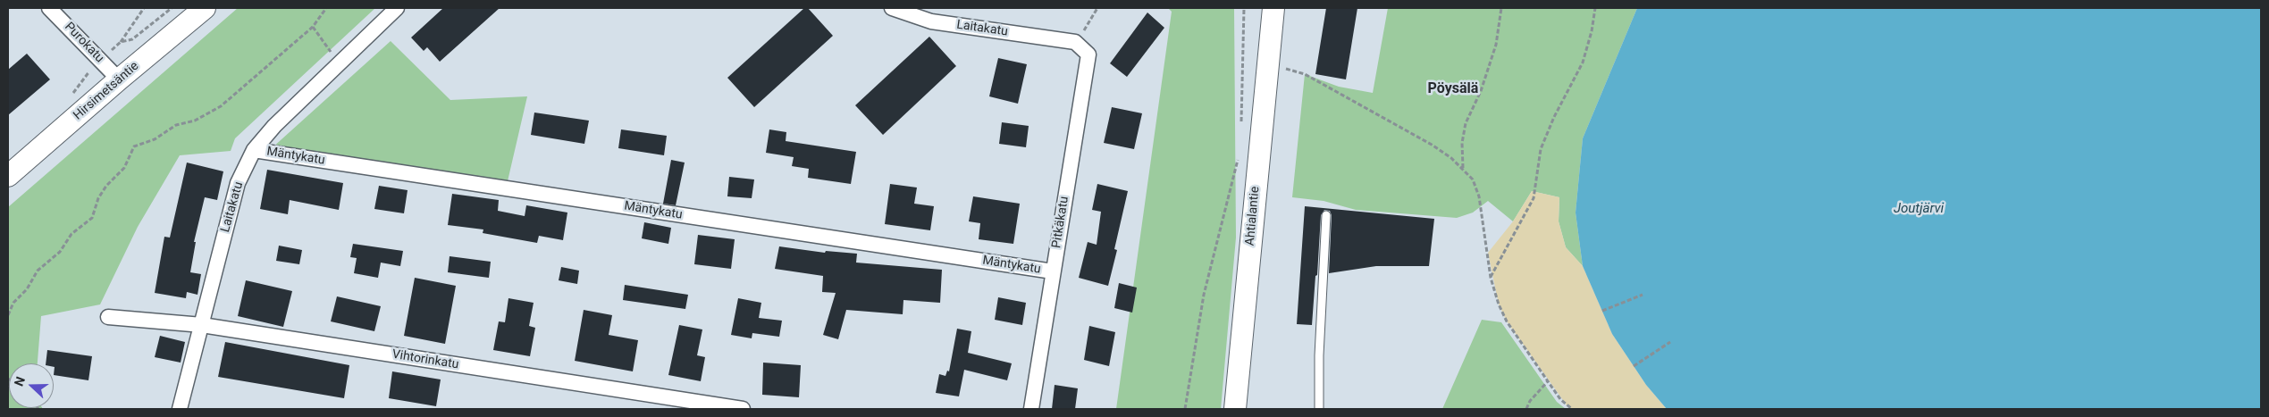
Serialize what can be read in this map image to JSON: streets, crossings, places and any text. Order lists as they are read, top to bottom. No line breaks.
{"streets":{"main road":["Hirsimetsäntie","Ahtialantie"],"street":["Laitakatu","Purokatu","Mäntykatu","Pitkäkatu","Vihtorinkatu"]},"crossings":[["Laitakatu","Mäntykatu"],["Laitakatu","Pitkäkatu"],["Laitakatu","Vihtorinkatu"],["Purokatu","Hirsimetsäntie"],["Mäntykatu","Pitkäkatu"]],"districts":["Pöysälä"],"water":["Joutjärvi"],"north":"left"}
